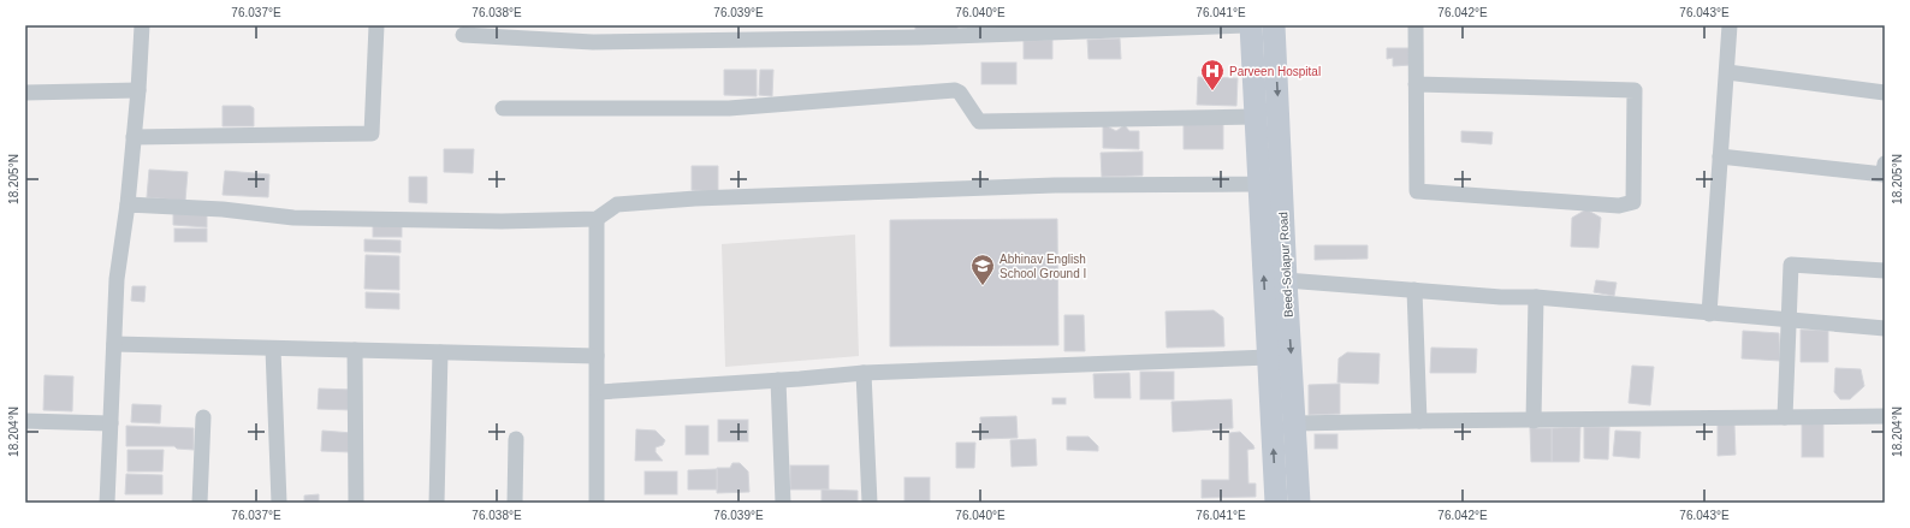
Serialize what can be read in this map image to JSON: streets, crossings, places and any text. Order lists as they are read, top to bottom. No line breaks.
{"streets":{"main road":["Beed-Solapur Road"]},"places":{"hospital":["Parveen Hospital"],"school or university":["Abhinav English School Ground I"]},"coordinates":["76.037°E","76.038°E","76.039°E","76.040°E","76.041°E","76.042°E","76.043°E","18.205°N","18.204°N"]}
